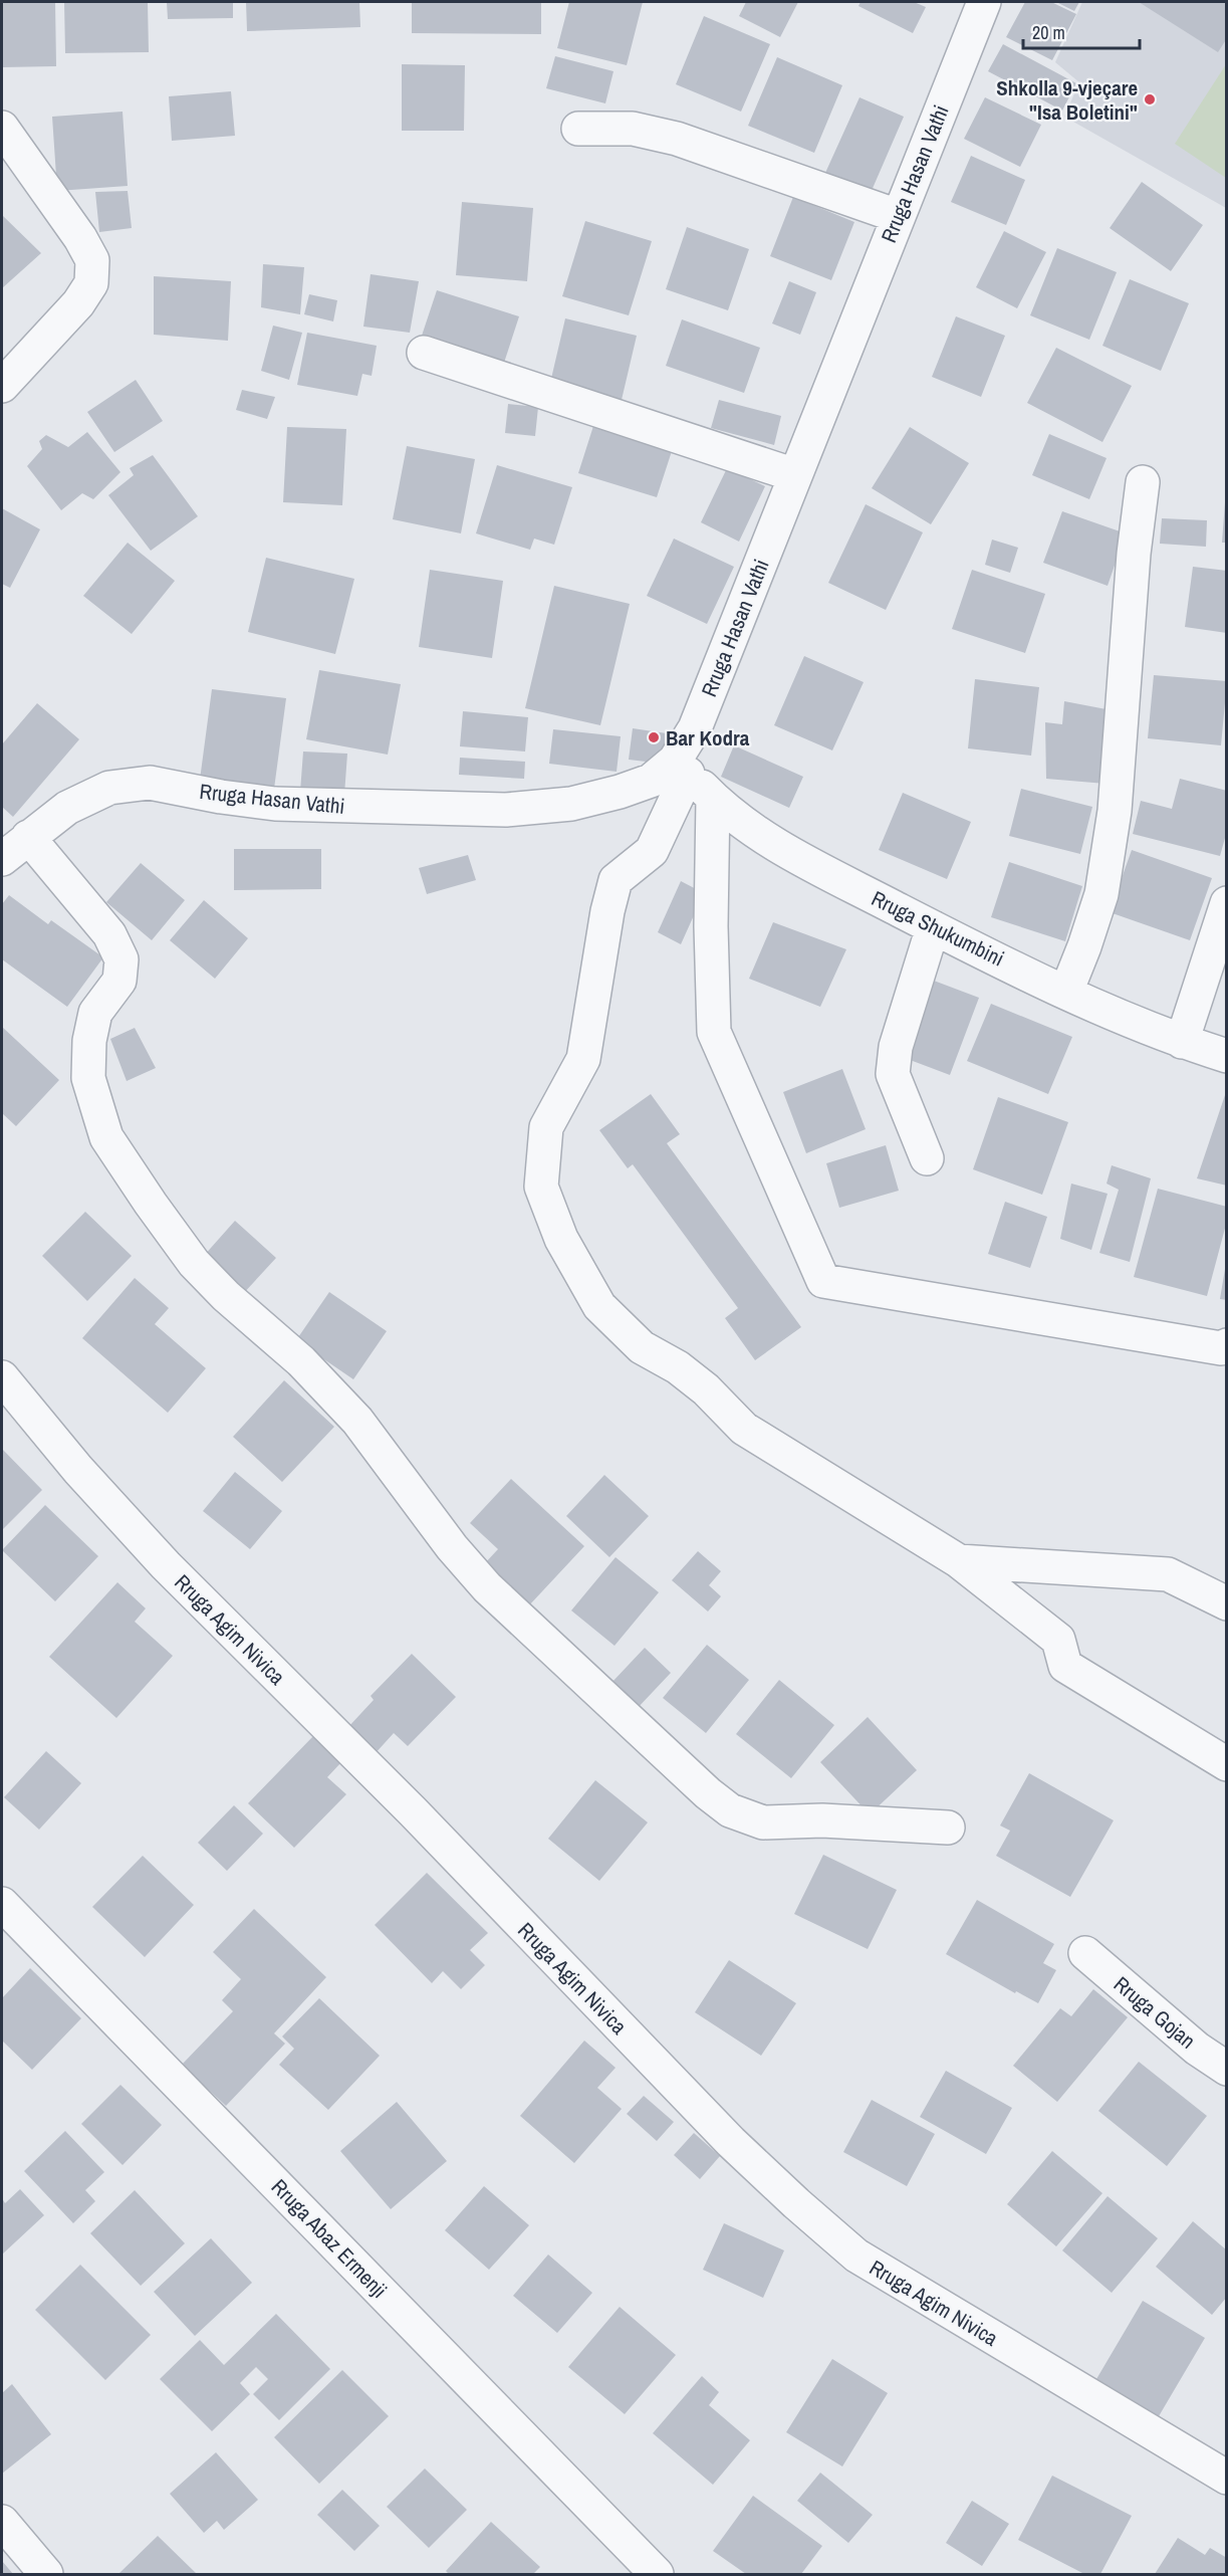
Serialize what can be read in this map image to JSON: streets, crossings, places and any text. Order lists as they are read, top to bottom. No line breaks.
{"streets":{"street":["Rruga Hasan Vathi","Rruga Shukumbini","Rruga Agim Nivica","Rruga Gojan","Rruga Abaz Ermenji"]},"crossings":[["Rruga Hasan Vathi","Rruga Shukumbini"]],"places":["Shkolla 9-vjeçare \"Isa Boletini\"","Bar Kodra"],"scale_bar":"20 m"}
